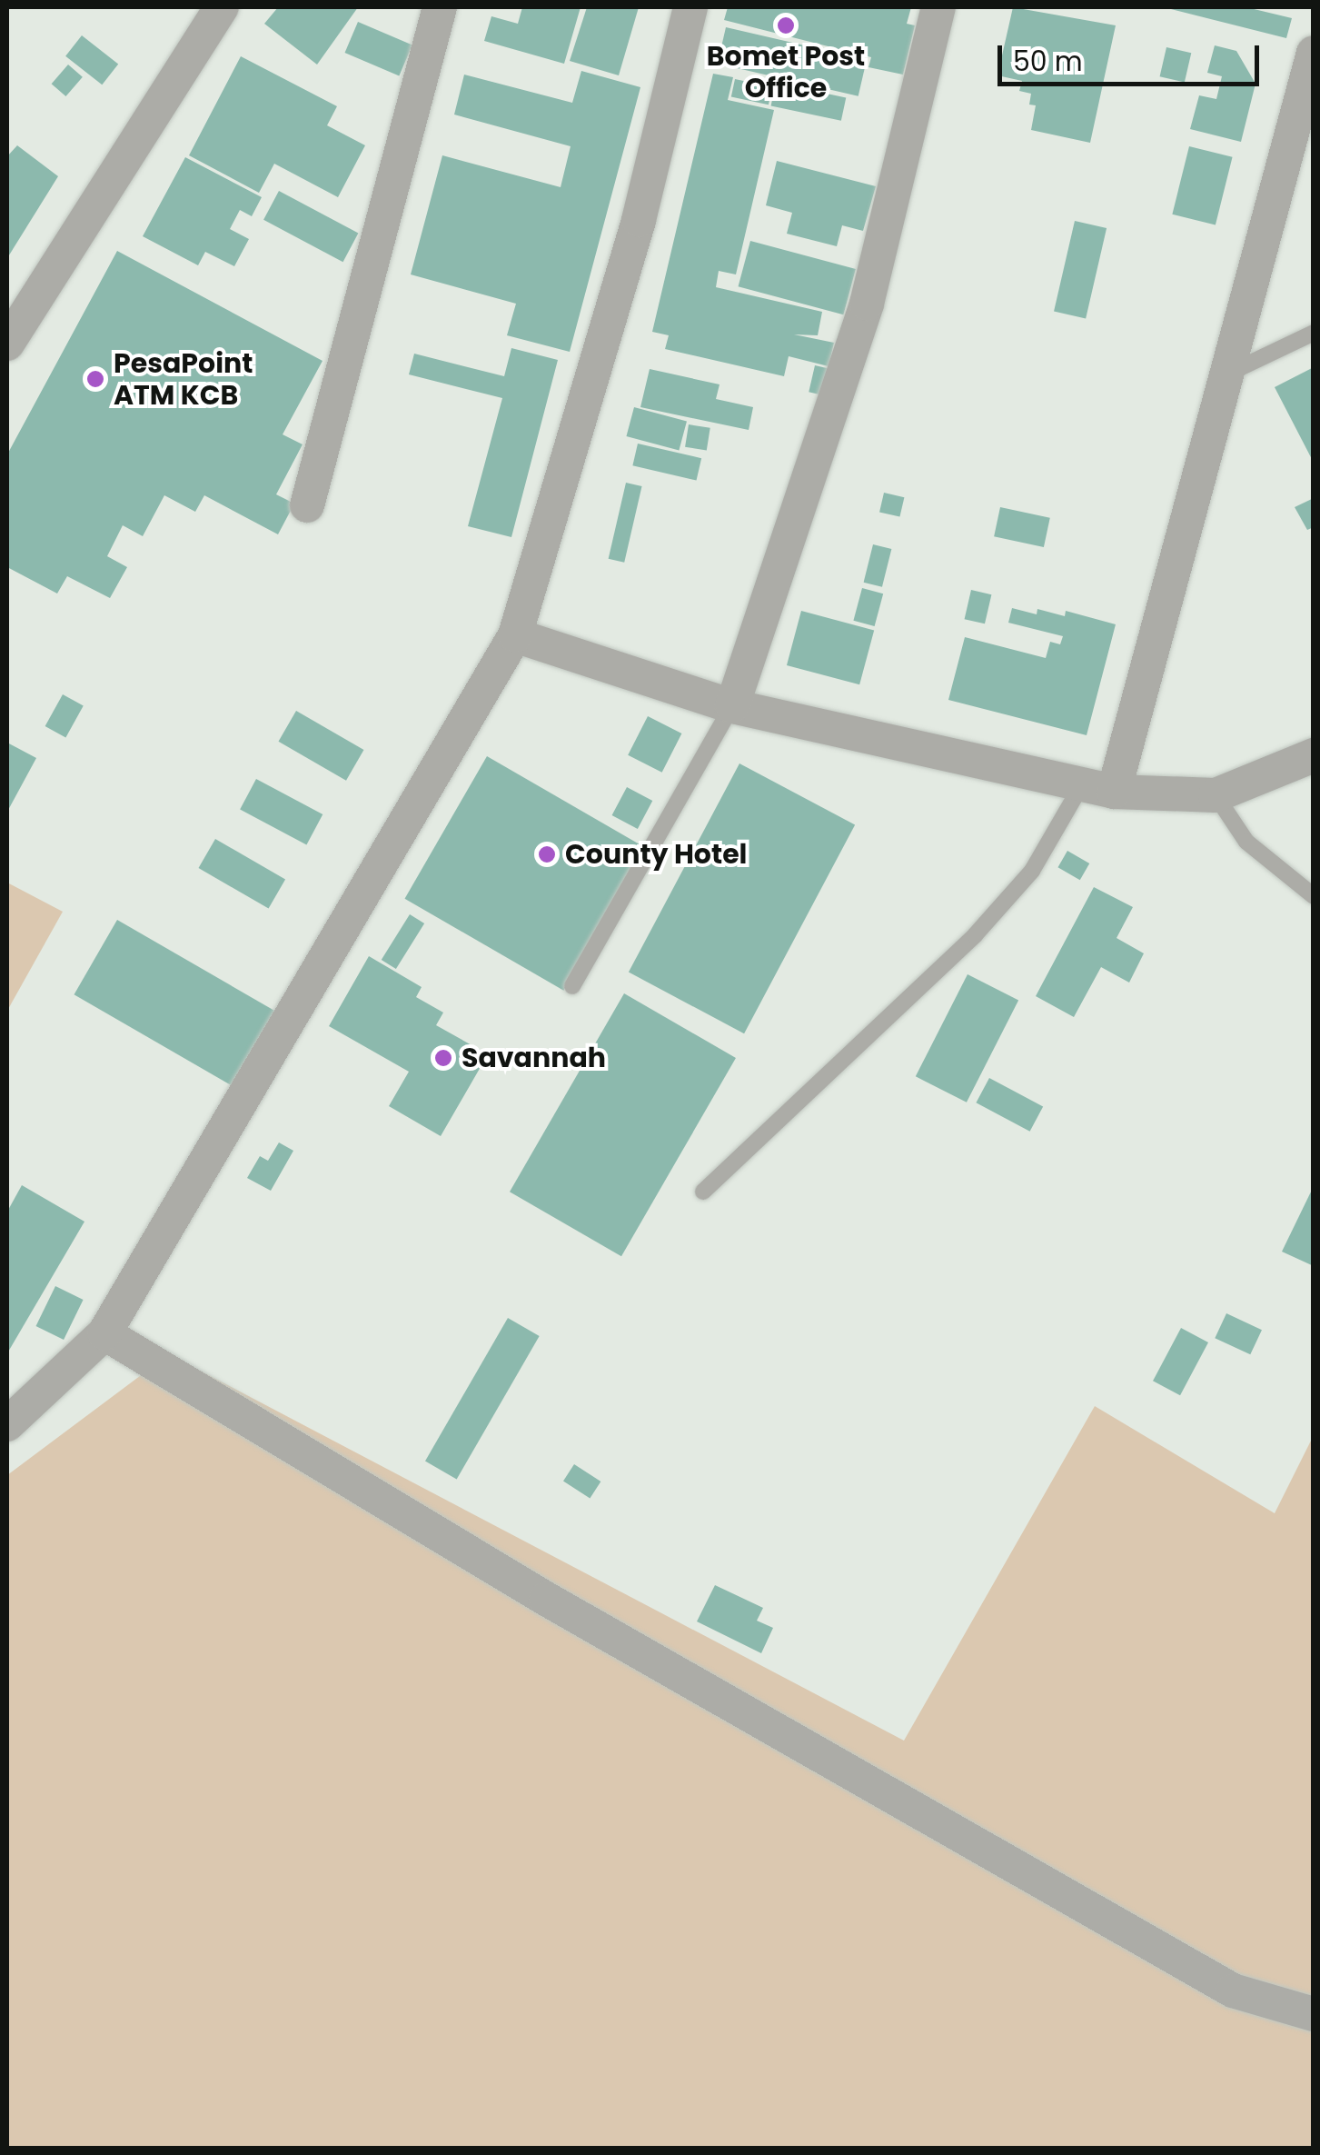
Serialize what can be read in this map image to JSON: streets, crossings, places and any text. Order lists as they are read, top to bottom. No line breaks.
{"places":["Bomet Post Office","PesaPoint ATM KCB","County Hotel","Savannah"],"scale_bar":"50 m"}
